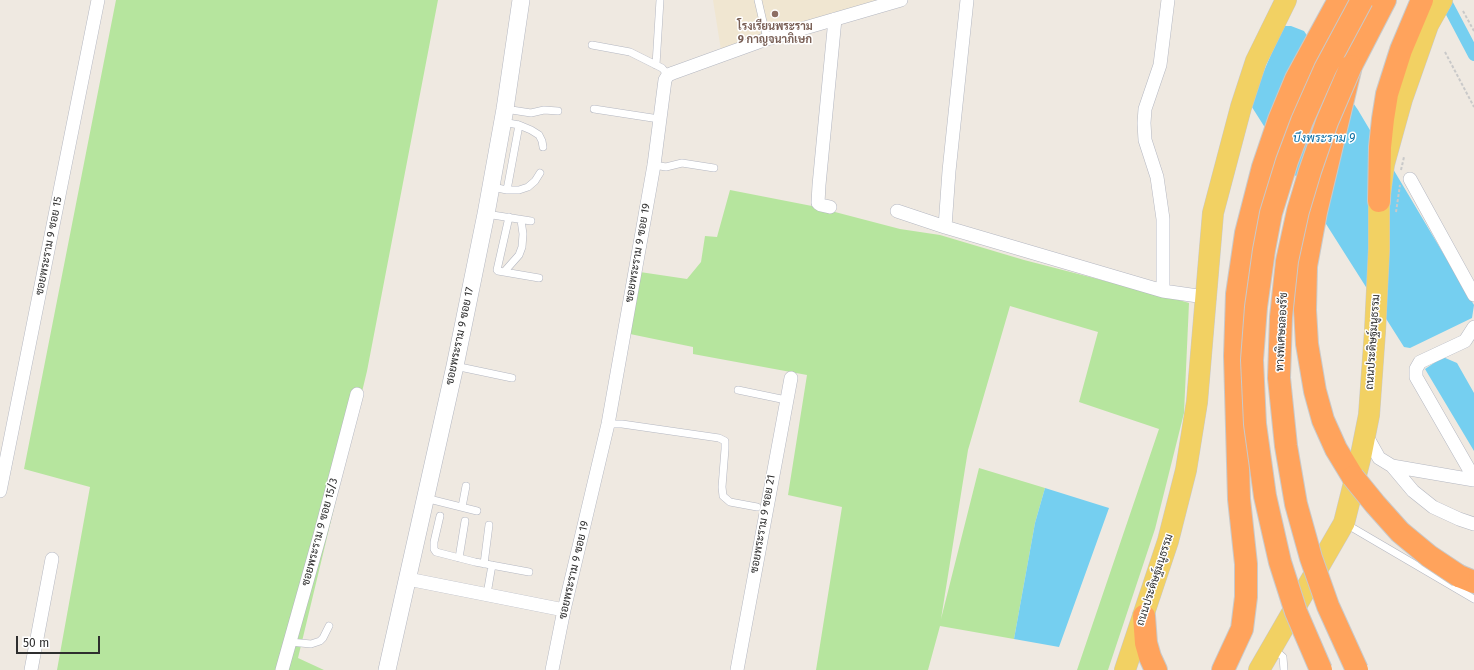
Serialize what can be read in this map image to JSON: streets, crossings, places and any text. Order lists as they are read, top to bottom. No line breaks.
{"streets":{"highway":["ทางพิเศษฉลองรัช"],"main road":["ถนนประดิษฐ์มนูธรรม"],"street":["ซอยพระราม 9 ซอย 15","ซอยพระราม 9 ซอย 19","ซอยพระราม 9 ซอย 17","ซอยพระราม 9 ซอย 21","ซอยพระราม 9 ซอย 15/3"]},"water":["บึงพระราม 9"],"places":["โรงเรียนพระราม 9 กาญจนาภิเษก"],"scale_bar":"50 m"}
